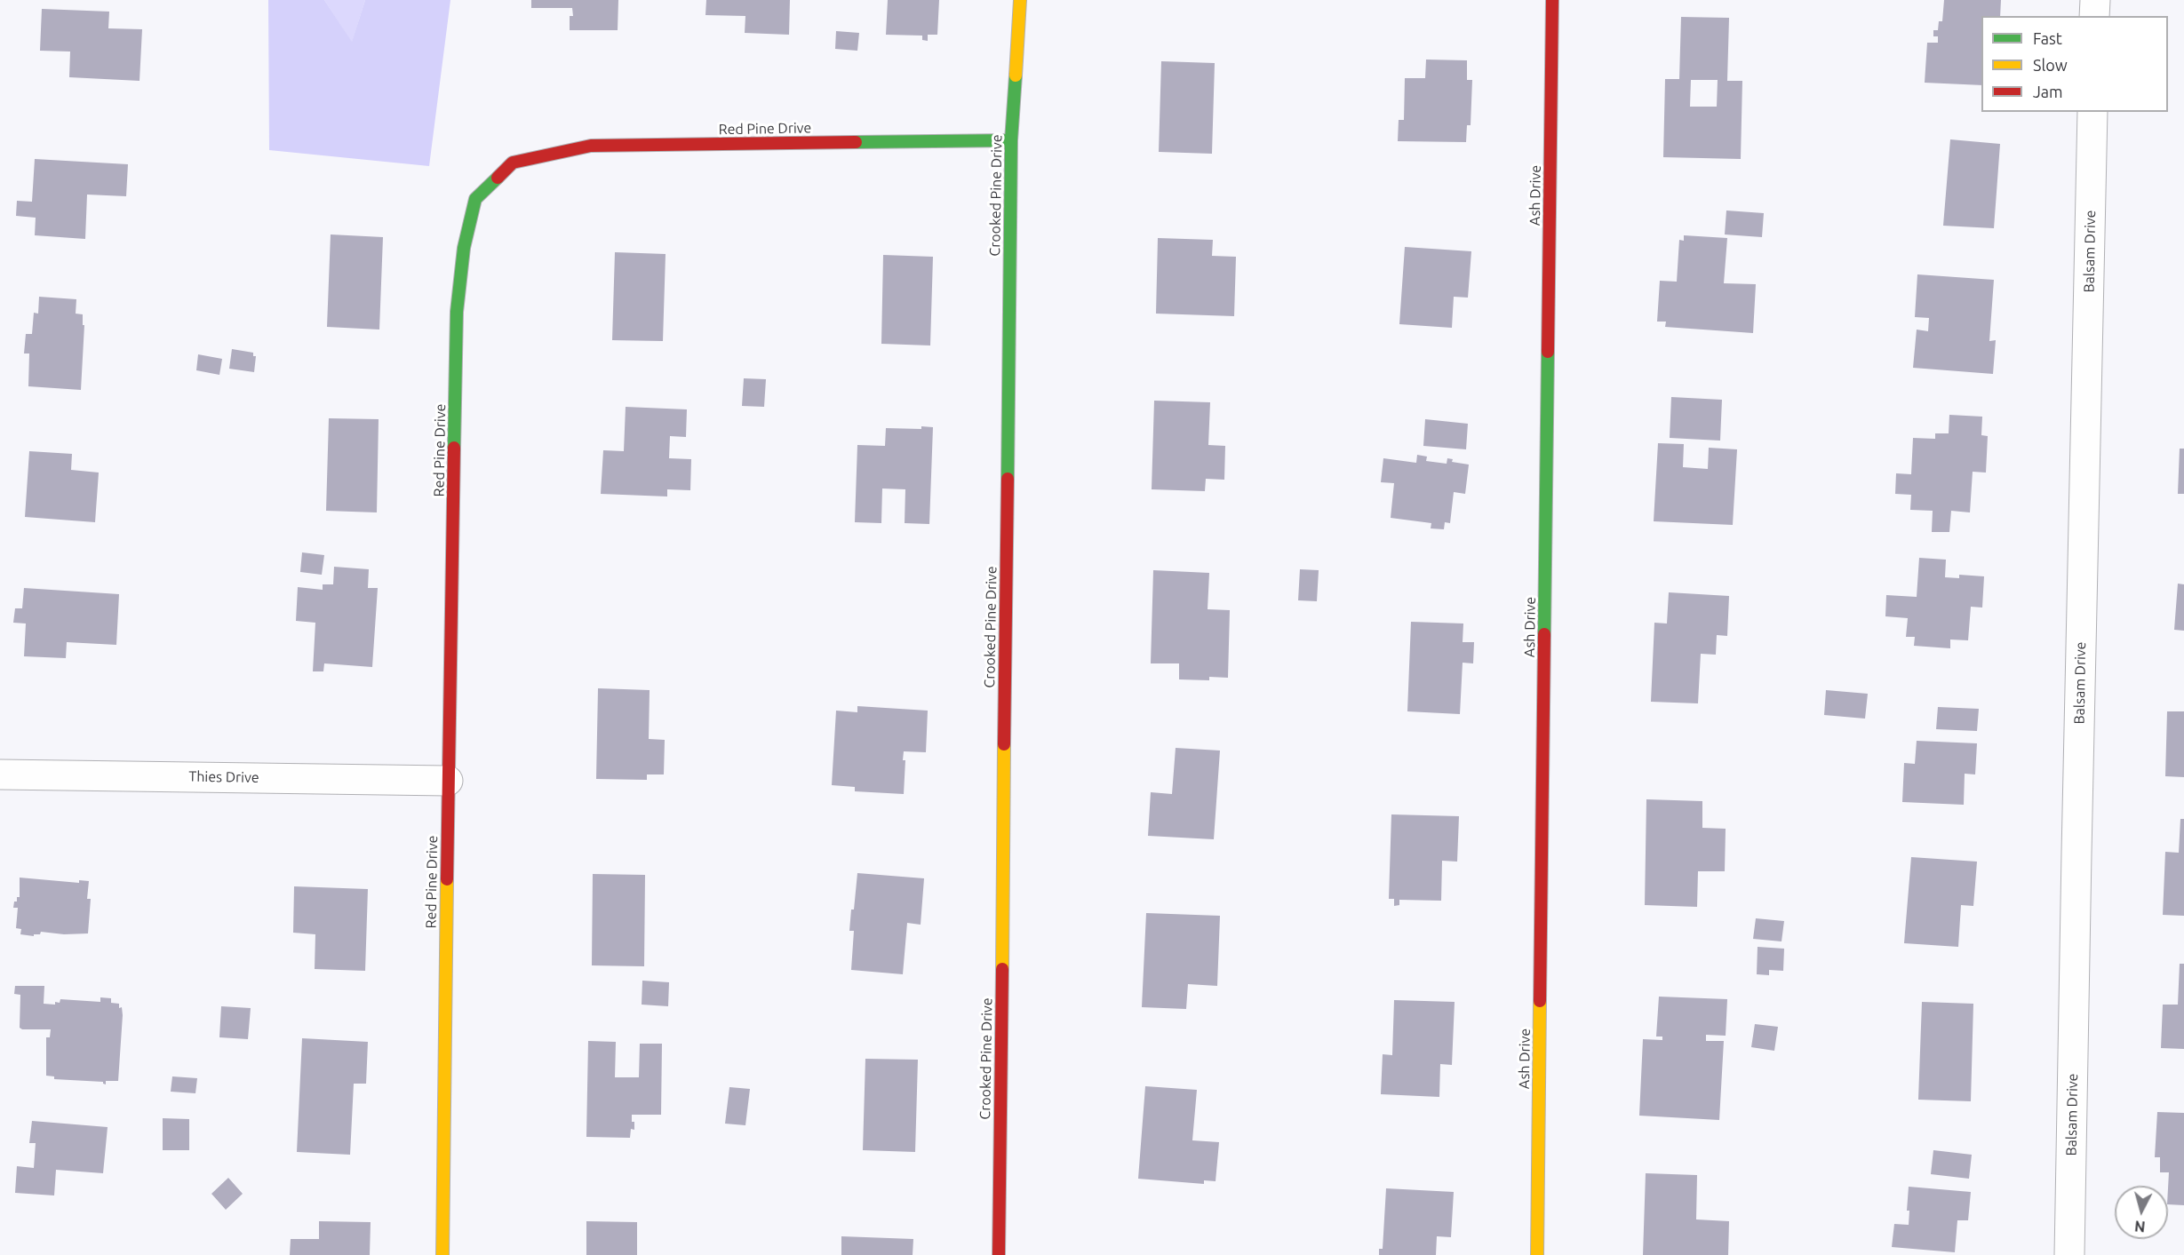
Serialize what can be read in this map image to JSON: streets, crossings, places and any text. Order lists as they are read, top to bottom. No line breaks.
{"streets":{"street":["Red Pine Drive","Crooked Pine Drive","Ash Drive","Balsam Drive","Thies Drive"]},"crossings":[["Red Pine Drive","Crooked Pine Drive"],["Red Pine Drive","Thies Drive"]],"legend":["Fast","Slow","Jam"],"north":"bottom"}
